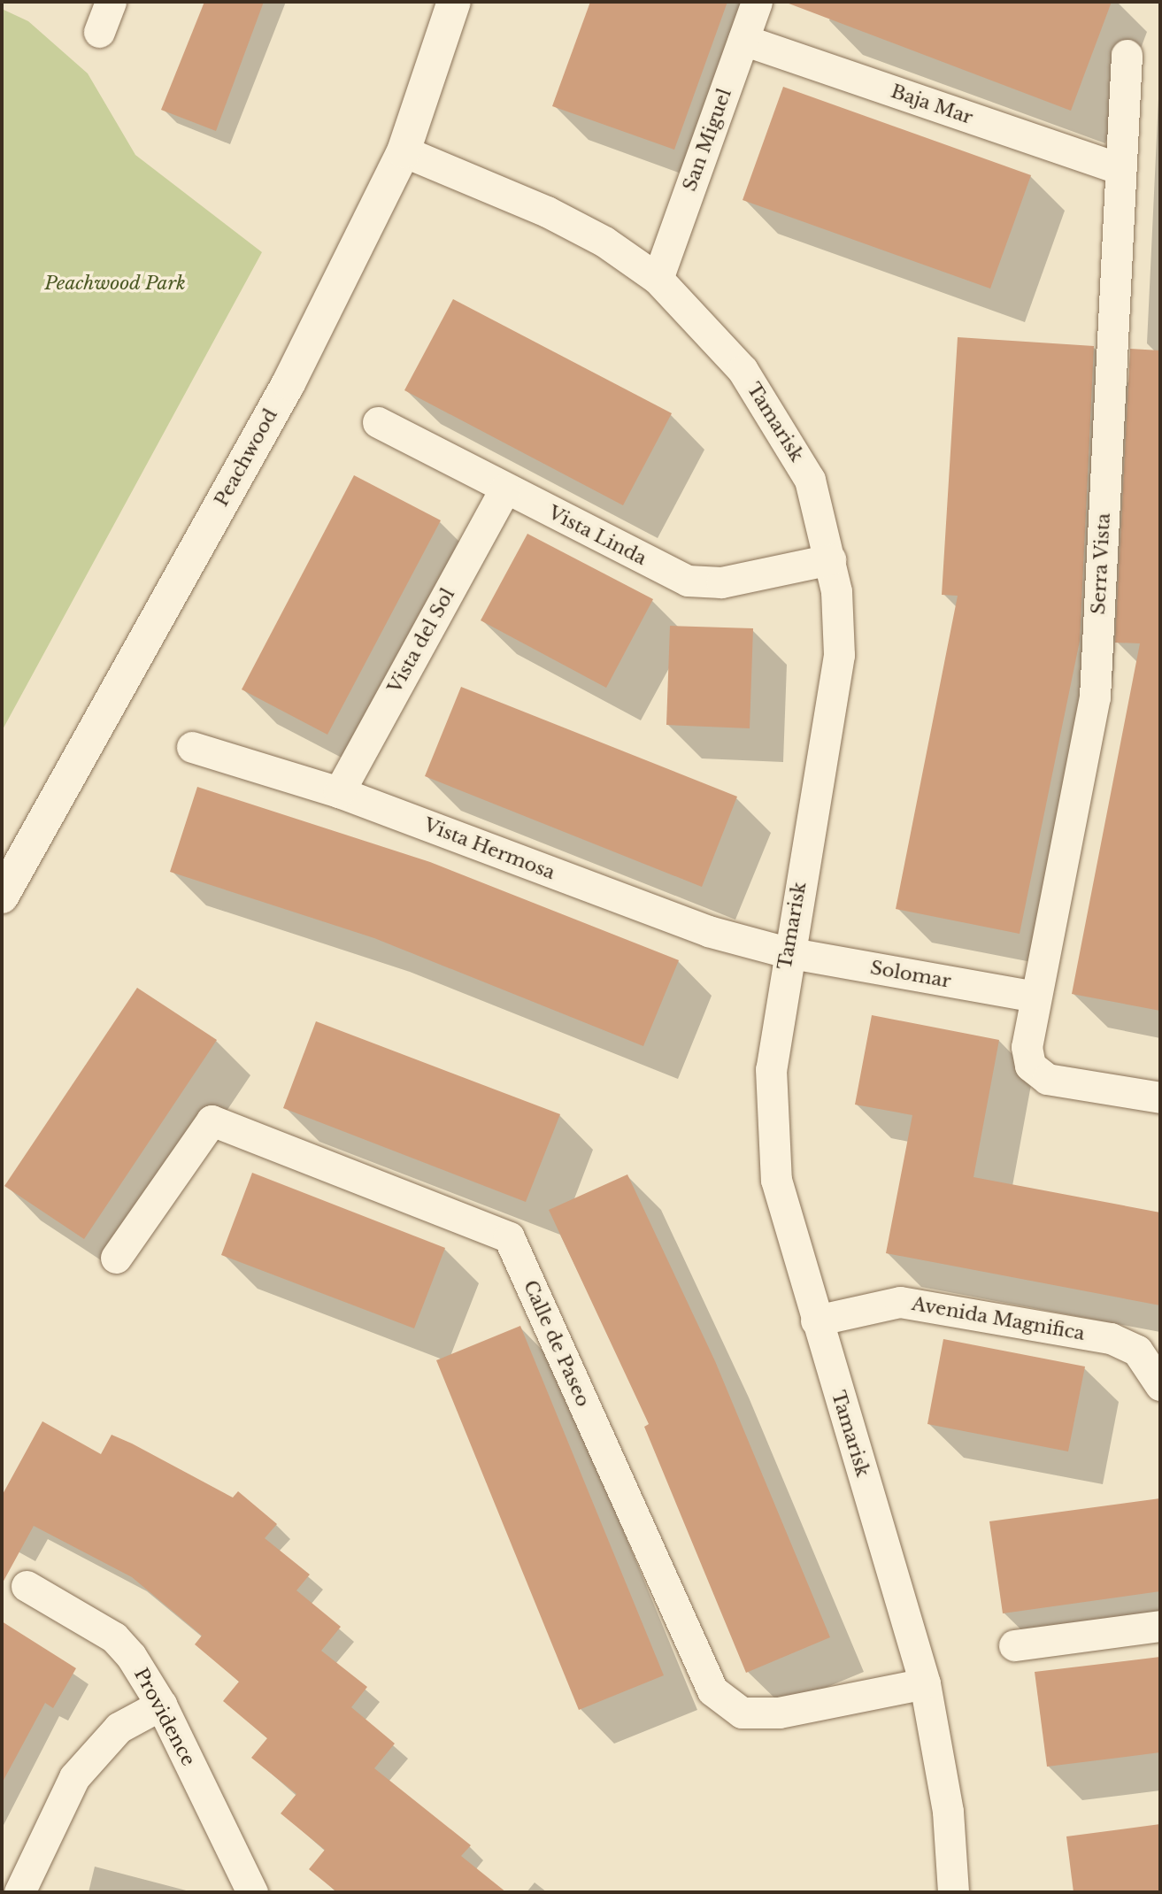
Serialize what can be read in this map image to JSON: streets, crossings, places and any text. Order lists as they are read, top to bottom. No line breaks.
{"streets":{"street":["Baja Mar","San Miguel","Tamarisk","Peachwood","Vista Linda","Serra Vista","Vista del Sol","Vista Hermosa","Solomar","Avenida Magnifica","Calle de Paseo","Providence"]},"crossings":[["Baja Mar","San Miguel"],["Baja Mar","Serra Vista"],["San Miguel","Tamarisk"],["Tamarisk","Peachwood"],["Tamarisk","Vista Linda"],["Tamarisk","Vista Hermosa"],["Tamarisk","Solomar"],["Tamarisk","Avenida Magnifica"],["Tamarisk","Calle de Paseo"],["Vista Linda","Vista del Sol"],["Serra Vista","Solomar"],["Vista del Sol","Vista Hermosa"],["Vista Hermosa","Solomar"]],"parks":["Peachwood Park"]}
